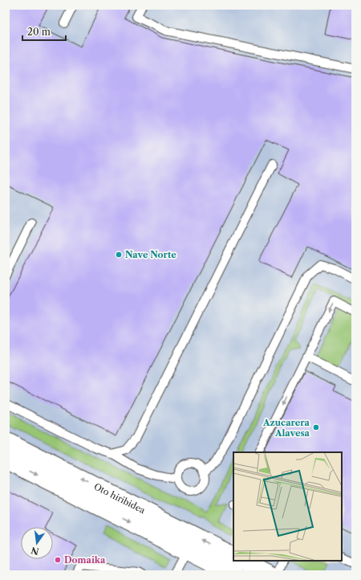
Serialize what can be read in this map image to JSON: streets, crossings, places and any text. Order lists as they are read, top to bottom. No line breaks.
{"streets":{"street":["Oto hiribidea"]},"places":["Nave Norte","Azucarera Alavesa","Domaika"],"scale_bar":"20 m","north":"bottom"}
